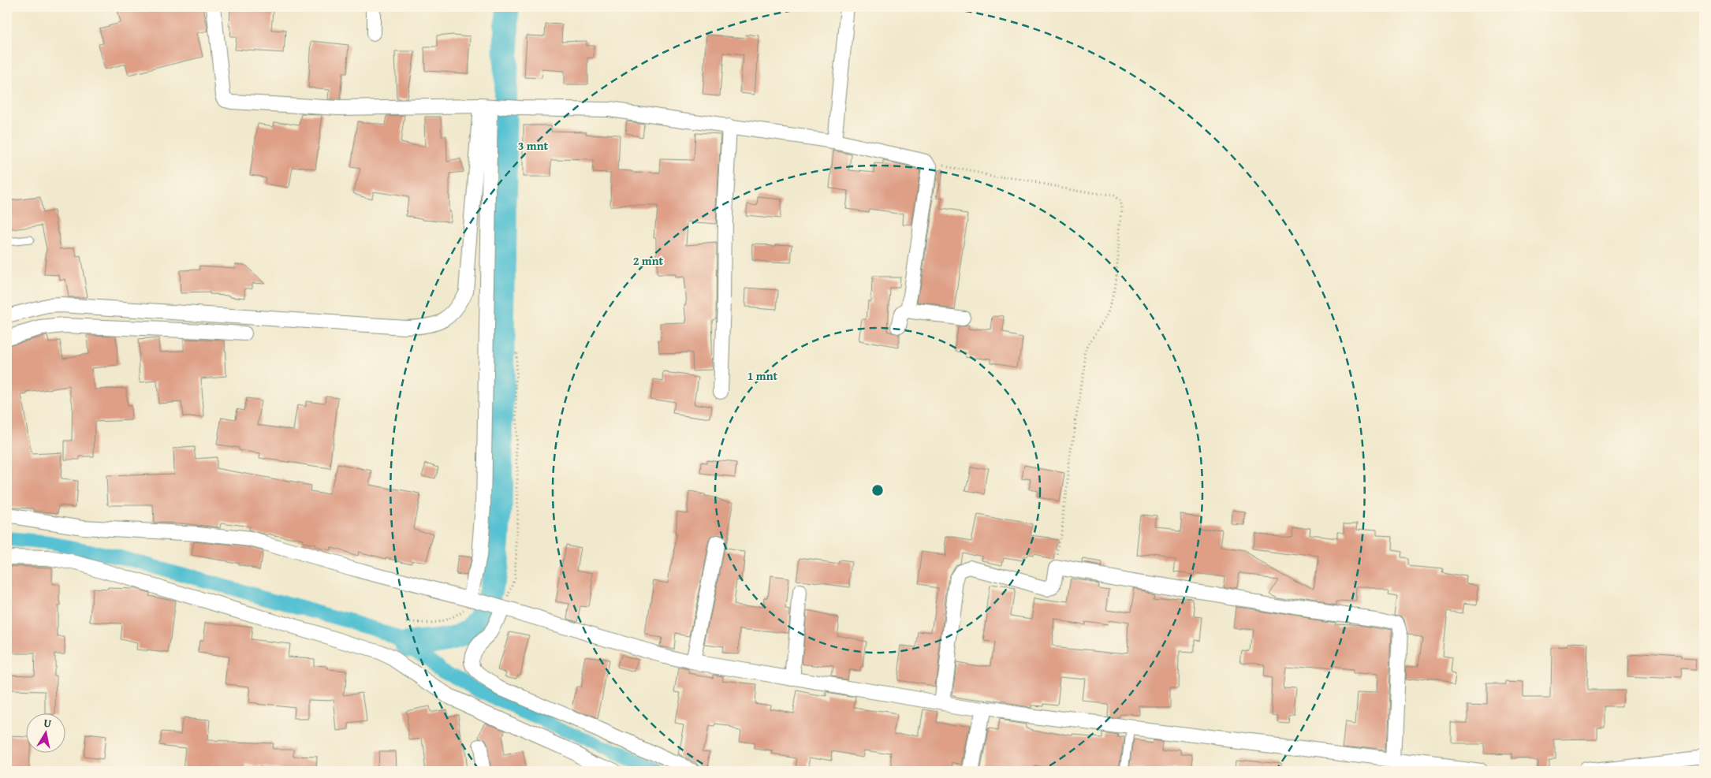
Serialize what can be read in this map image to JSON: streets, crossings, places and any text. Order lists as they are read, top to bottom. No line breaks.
{"north":"top","rings":["3 mnt","2 mnt","1 mnt"]}
